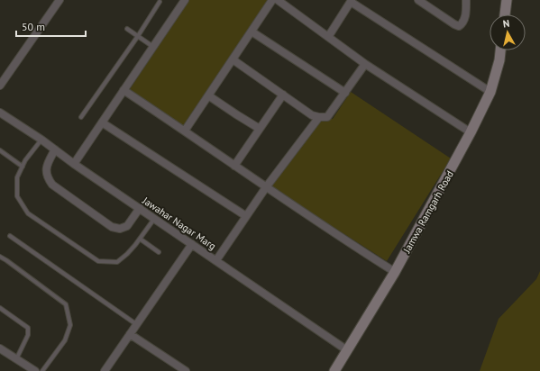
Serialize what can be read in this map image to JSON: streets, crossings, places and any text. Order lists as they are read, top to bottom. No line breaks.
{"streets":{"main road":["Jamwa Ramgarh Road"],"street":["Jawahar Nagar Marg"]},"crossings":[["Jamwa Ramgarh Road","Jawahar Nagar Marg"]],"scale_bar":"50 m","north":"top"}
